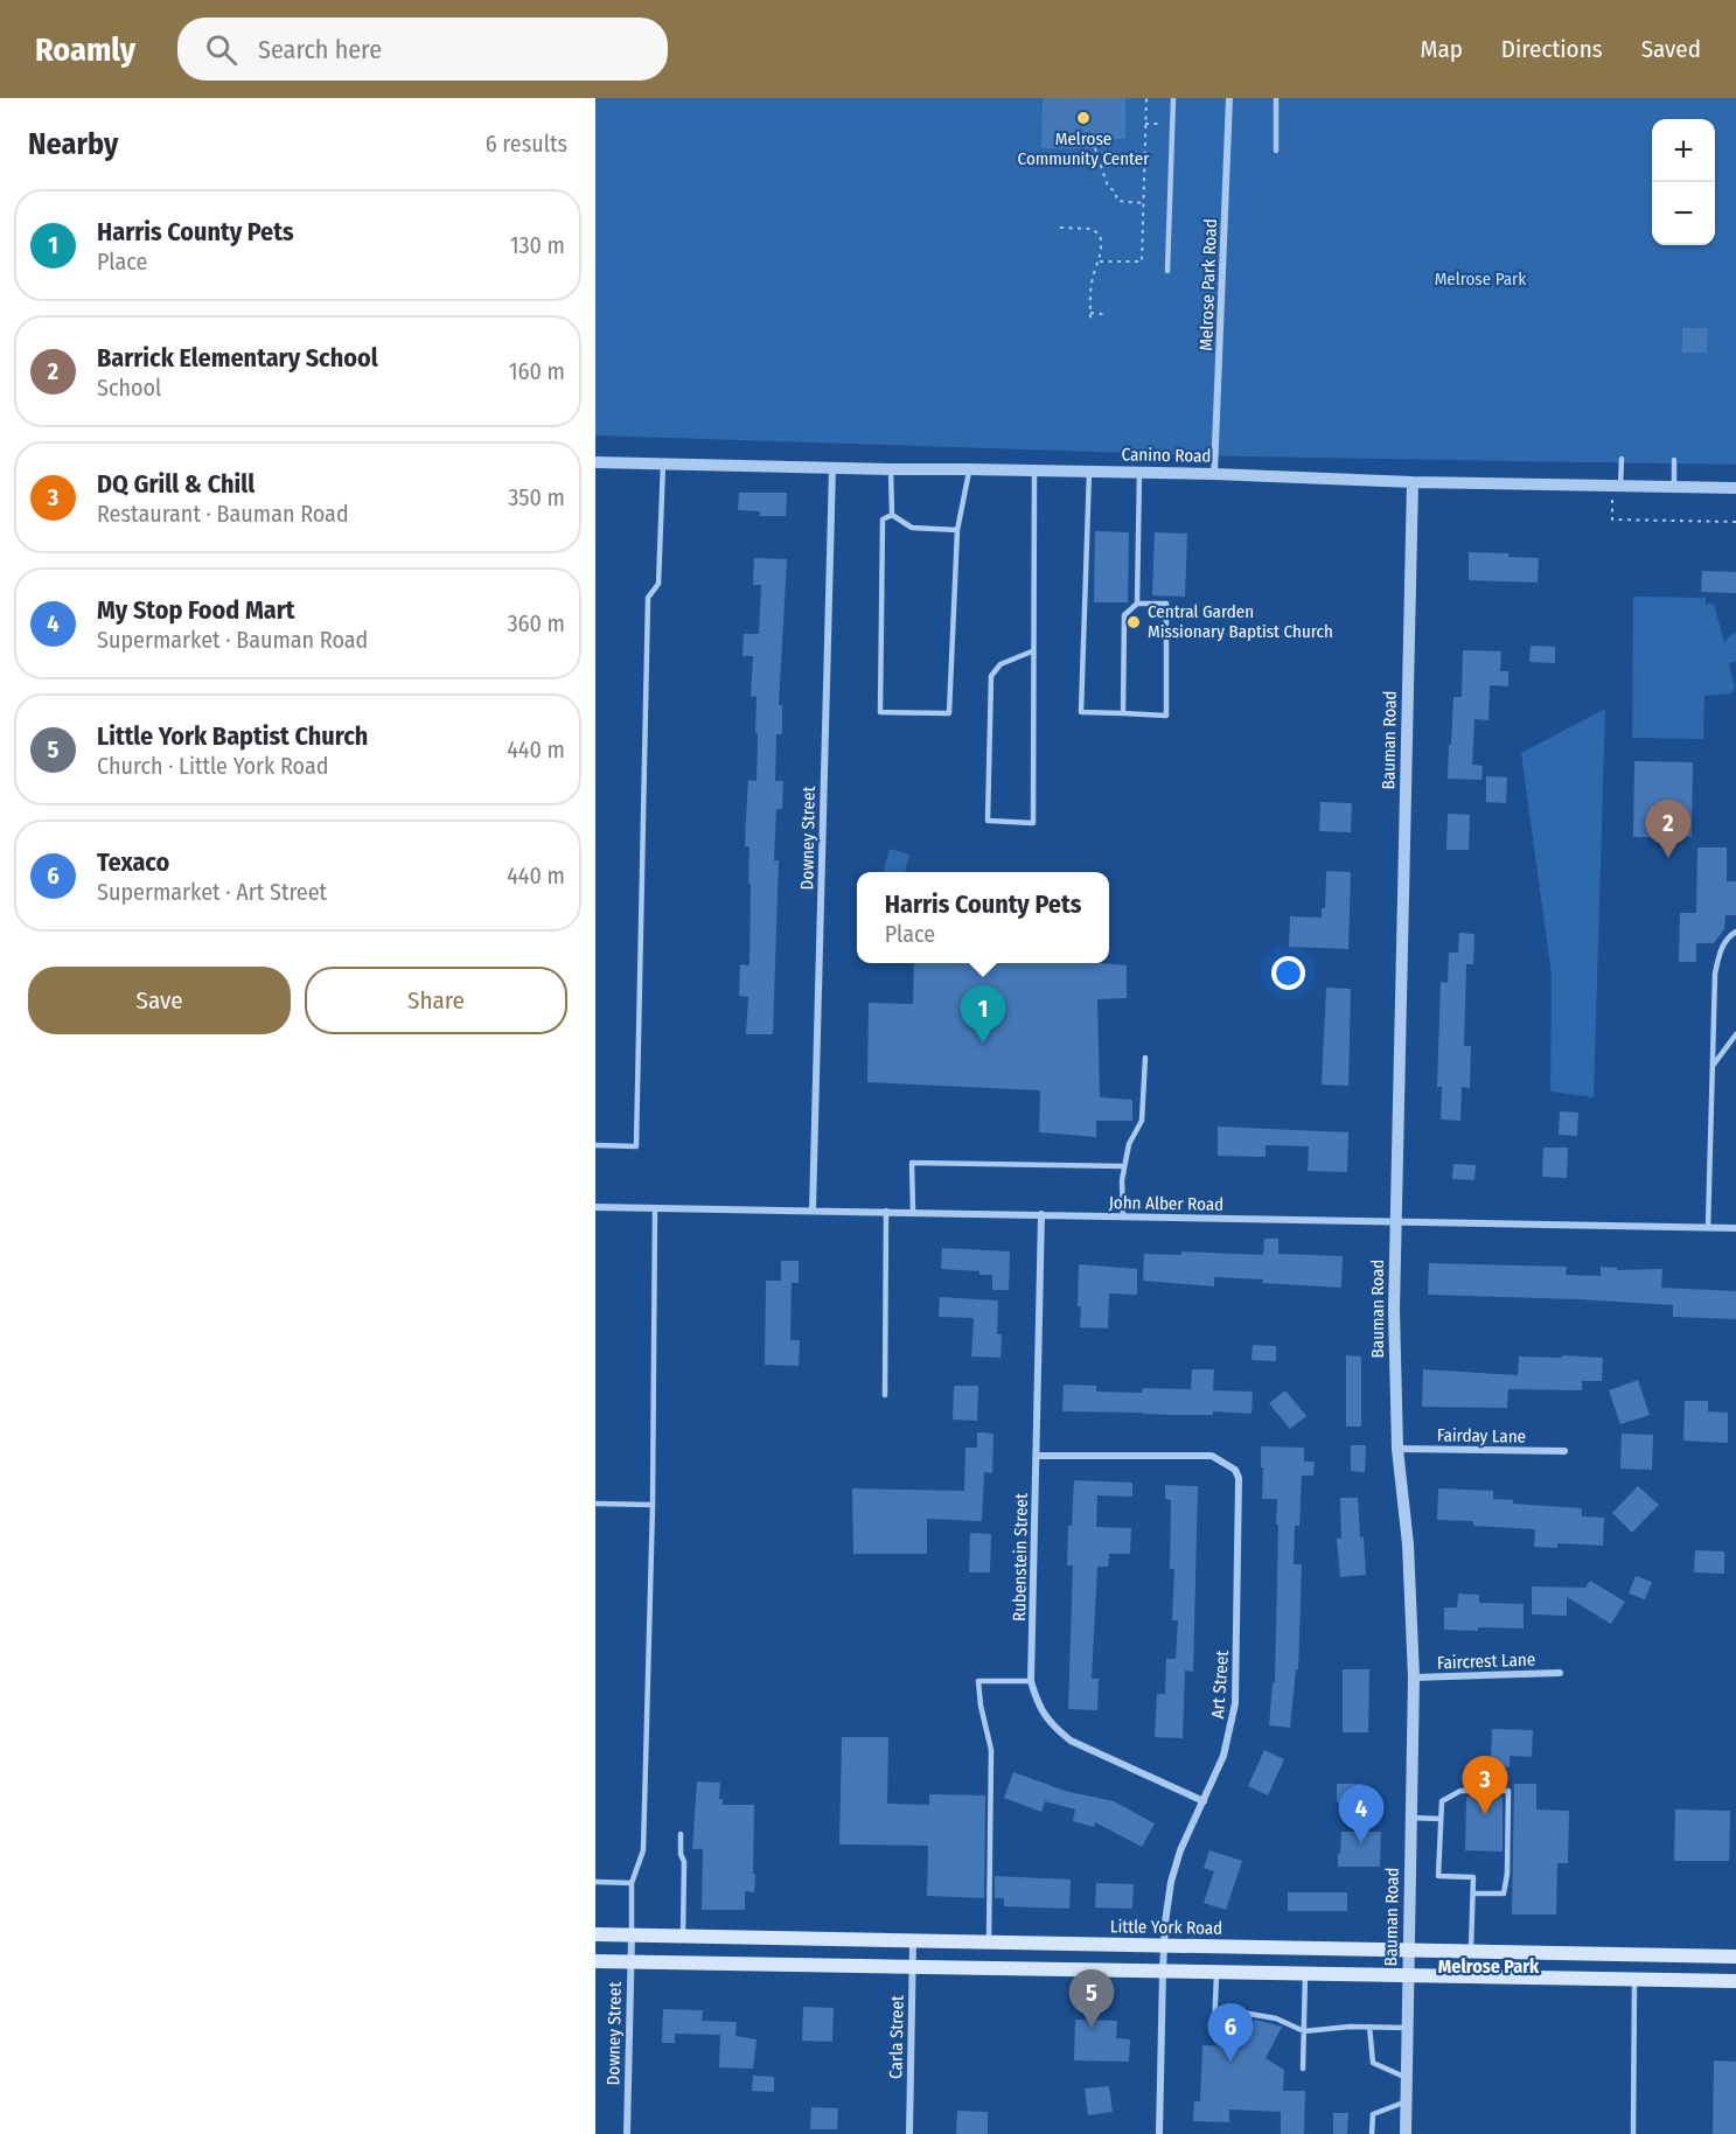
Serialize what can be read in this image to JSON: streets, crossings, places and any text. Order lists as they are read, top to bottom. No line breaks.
{"streets":{"main road":["Little York Road"],"street":["Melrose Park Road","Canino Road","Bauman Road","Downey Street","John Alber Road","Fairday Lane","Rubenstein Street","Faircrest Lane","Art Street","Carla Street"]},"crossings":[["Melrose Park Road","Canino Road"],["Canino Road","Bauman Road"],["Canino Road","Downey Street"],["Bauman Road","John Alber Road"],["Bauman Road","Fairday Lane"],["Bauman Road","Faircrest Lane"],["Bauman Road","Little York Road"],["Downey Street","John Alber Road"],["Downey Street","Little York Road"],["John Alber Road","Rubenstein Street"],["Rubenstein Street","Art Street"],["Art Street","Little York Road"],["Little York Road","Carla Street"]],"districts":["Melrose Park"],"parks":["Melrose Park"],"places":["Melrose Community Center","Central Garden Missionary Baptist Church"],"page":{"header":"Roamly","search":"Search here","nav":["Map","Directions","Saved"],"heading":["Nearby","6 results"],"map_buttons":["+","−"],"list":[{"mark":"1","name":"Harris County Pets","note":"Place","value":"130 m"},{"mark":"2","name":"Barrick Elementary School","note":"School","value":"160 m"},{"mark":"3","name":"DQ Grill & Chill","note":"Restaurant · Bauman Road","value":"350 m"},{"mark":"4","name":"My Stop Food Mart","note":"Supermarket · Bauman Road","value":"360 m"},{"mark":"5","name":"Little York Baptist Church","note":"Church · Little York Road","value":"440 m"},{"mark":"6","name":"Texaco","note":"Supermarket · Art Street","value":"440 m"}],"pins":["2","1","3","4","5","6"],"popup":["Harris County Pets","Place"],"buttons":["Save","Share"]}}
